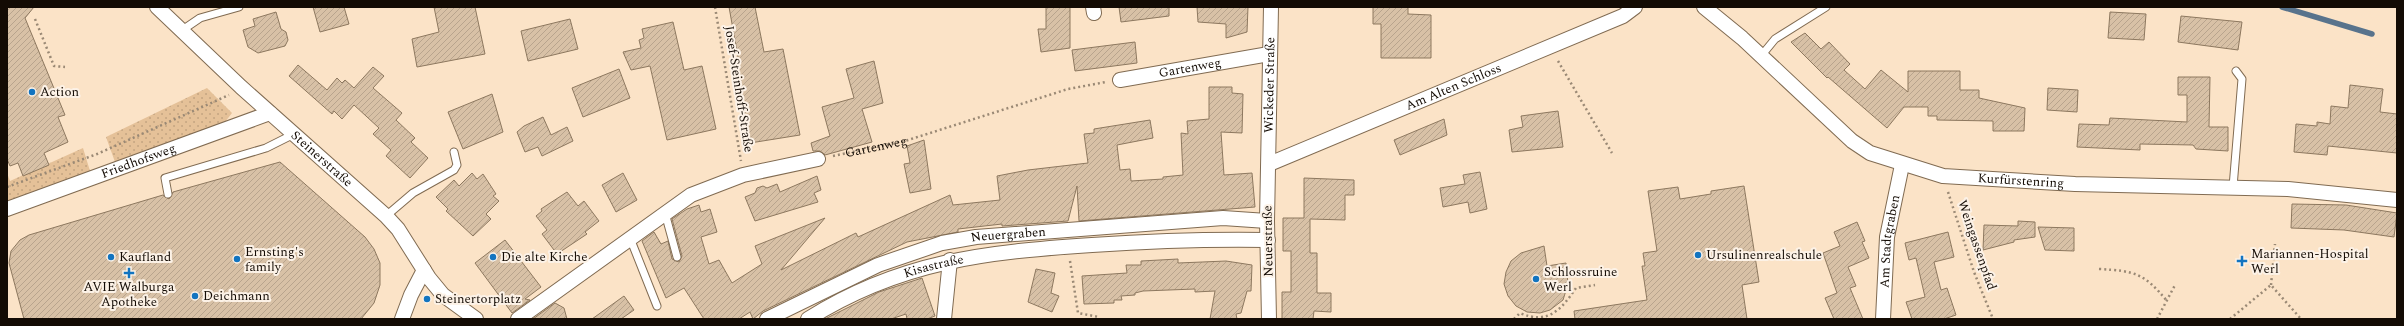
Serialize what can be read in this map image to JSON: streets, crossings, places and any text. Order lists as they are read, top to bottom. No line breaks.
{"streets":{"street":["Gartenweg","Wickeder Straße","Am Alten Schloss","Steinerstraße","Friedhofsweg","Kurfürstenring","Neuergraben","Neuerstraße","Am Stadtgraben","Kisastraße"],"path":["Josef-Steinhoff-Straße","Weingassenpfad"]},"crossings":[["Gartenweg","Wickeder Straße"],["Wickeder Straße","Am Alten Schloss"],["Wickeder Straße","Neuerstraße"],["Am Alten Schloss","Neuerstraße"],["Steinerstraße","Friedhofsweg"],["Kurfürstenring","Am Stadtgraben"],["Kurfürstenring","Weingassenpfad"],["Neuergraben","Neuerstraße"],["Neuerstraße","Kisastraße"]],"places":{"other":["Action","Ursulinenrealschule","Kaufland","Die alte Kirche","Ernsting's family","Schlossruine Werl","Deichmann","Steinertorplatz"],"health":["Mariannen-Hospital Werl","AVIE Walburga Apotheke"]}}
